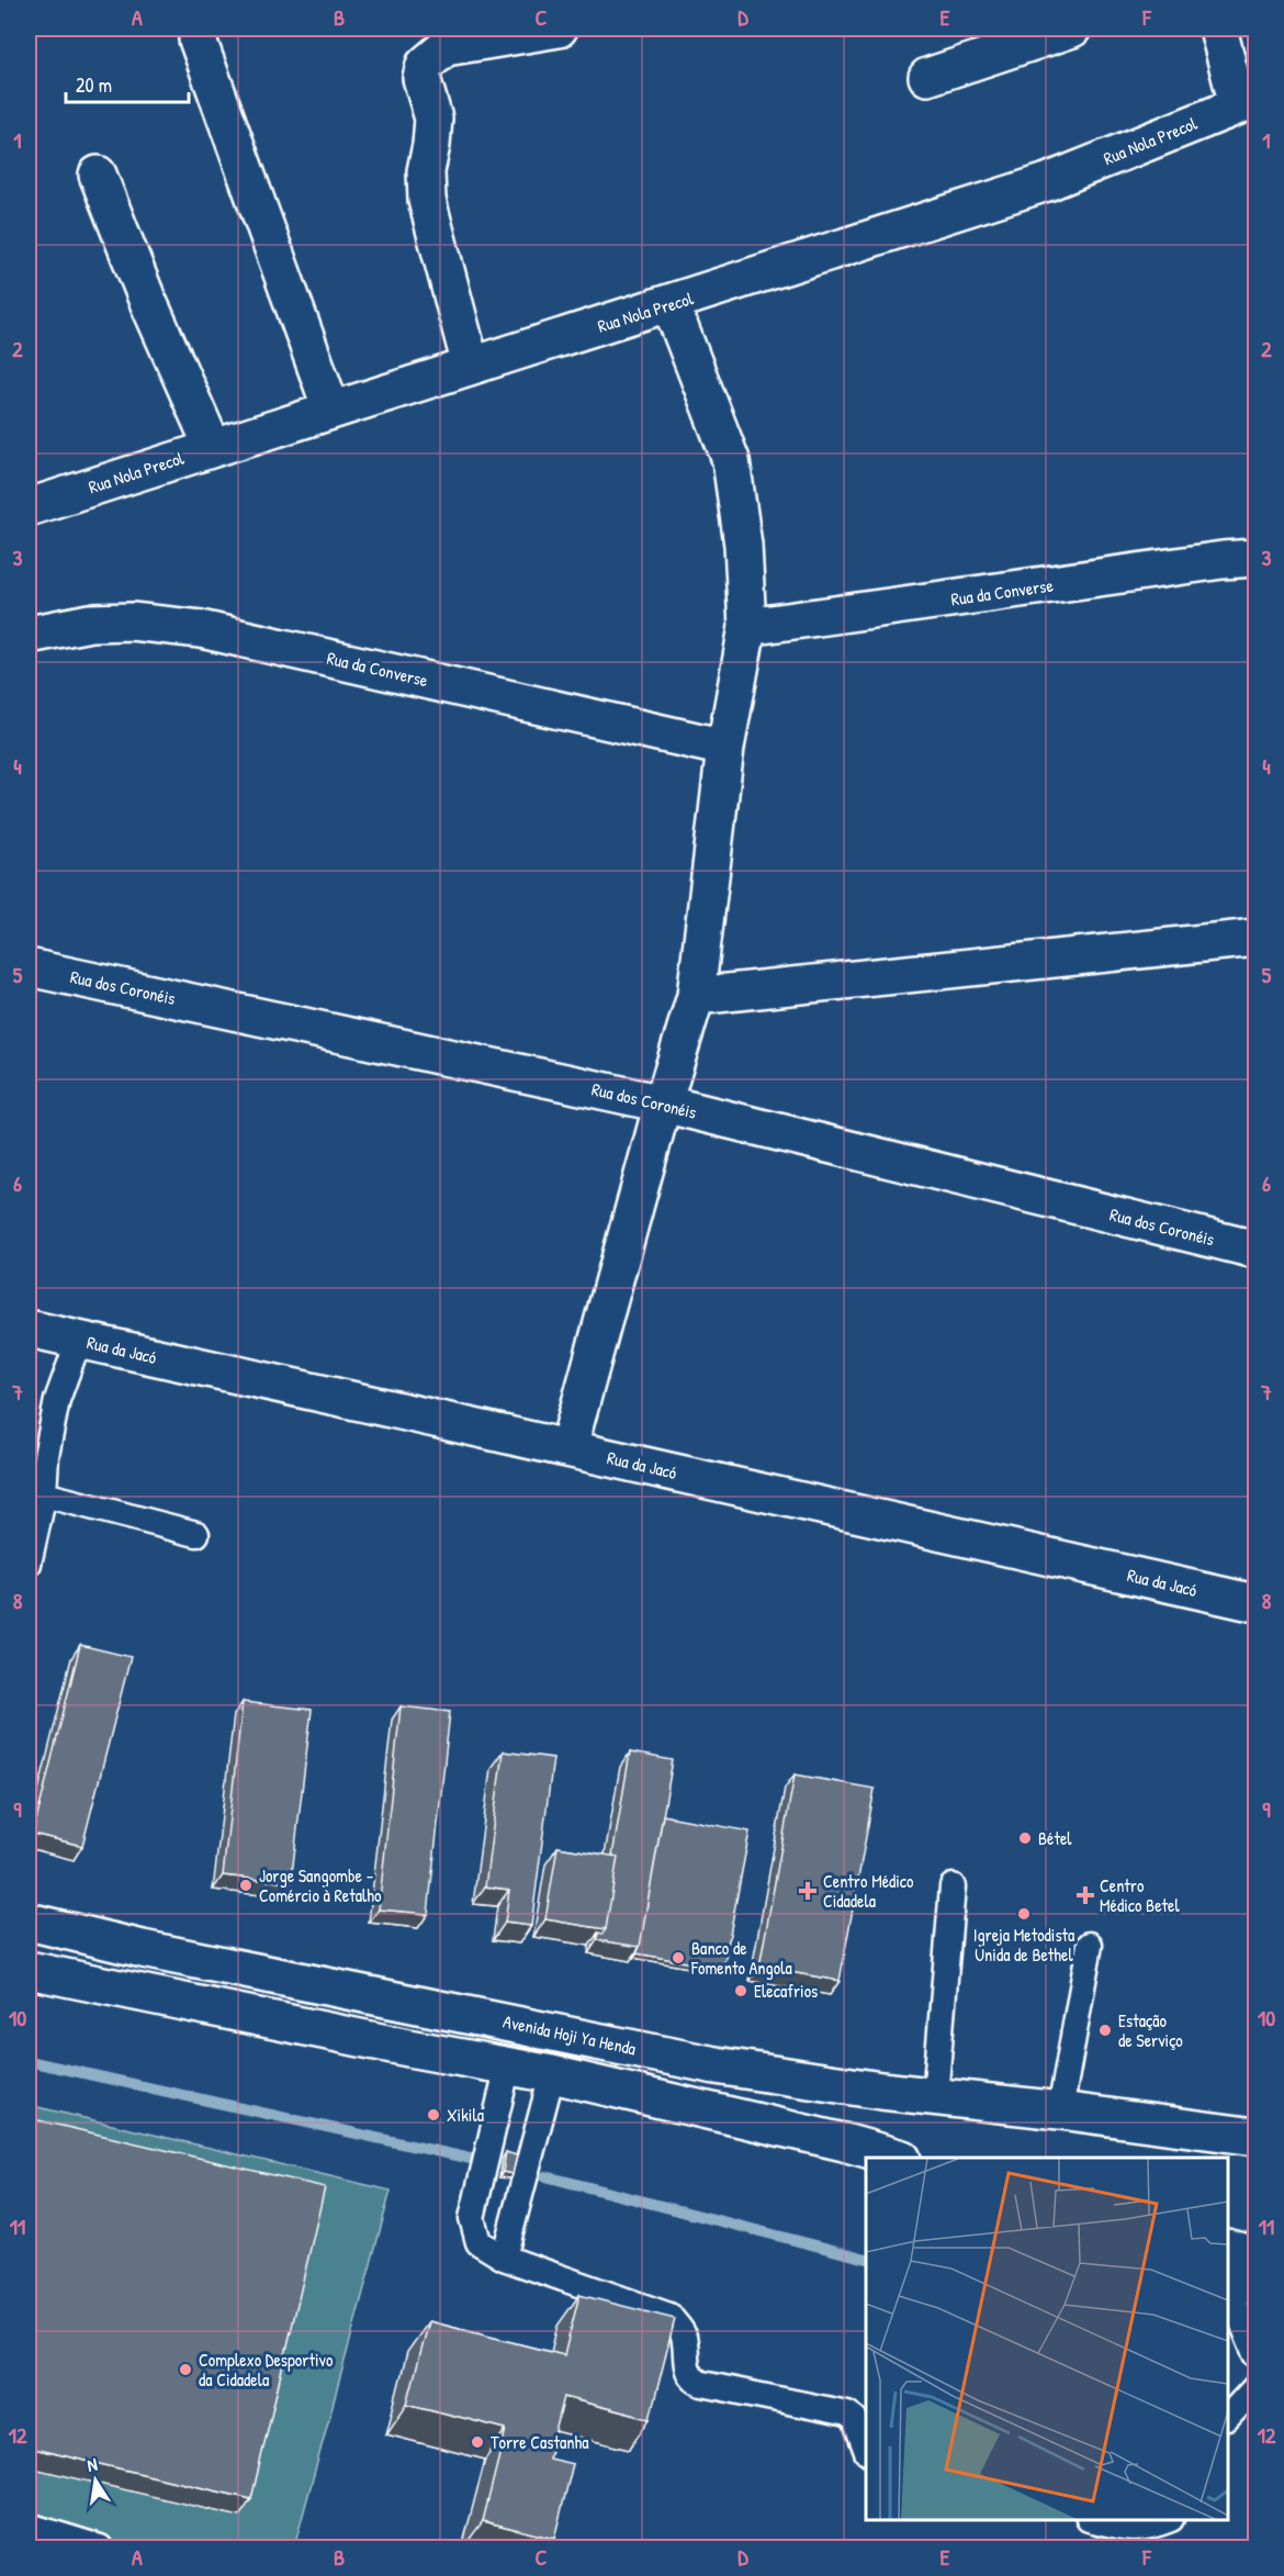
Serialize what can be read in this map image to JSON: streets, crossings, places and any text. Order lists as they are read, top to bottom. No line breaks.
{"streets":{"street":["Rua Nola Precol","Rua da Converse","Rua dos Coronéis","Rua da Jacó","Avenida Hoji Ya Henda"]},"places":{"other":["Bétel","Jorge Sangombe - Comércio à Retalho","Igreja Metodista Unida de Bethel","Banco de Fomento Angola","Elecafrios","Estação de Serviço","Xikila","Complexo Desportivo da Cidadela","Torre Castanha"],"health":["Centro Médico Cidadela","Centro Médico Betel"]},"scale_bar":"20 m","north":"top","grid":{"columns":["A","B","C","D","E","F"],"rows":["1","2","3","4","5","6","7","8","9","10","11","12"]}}
